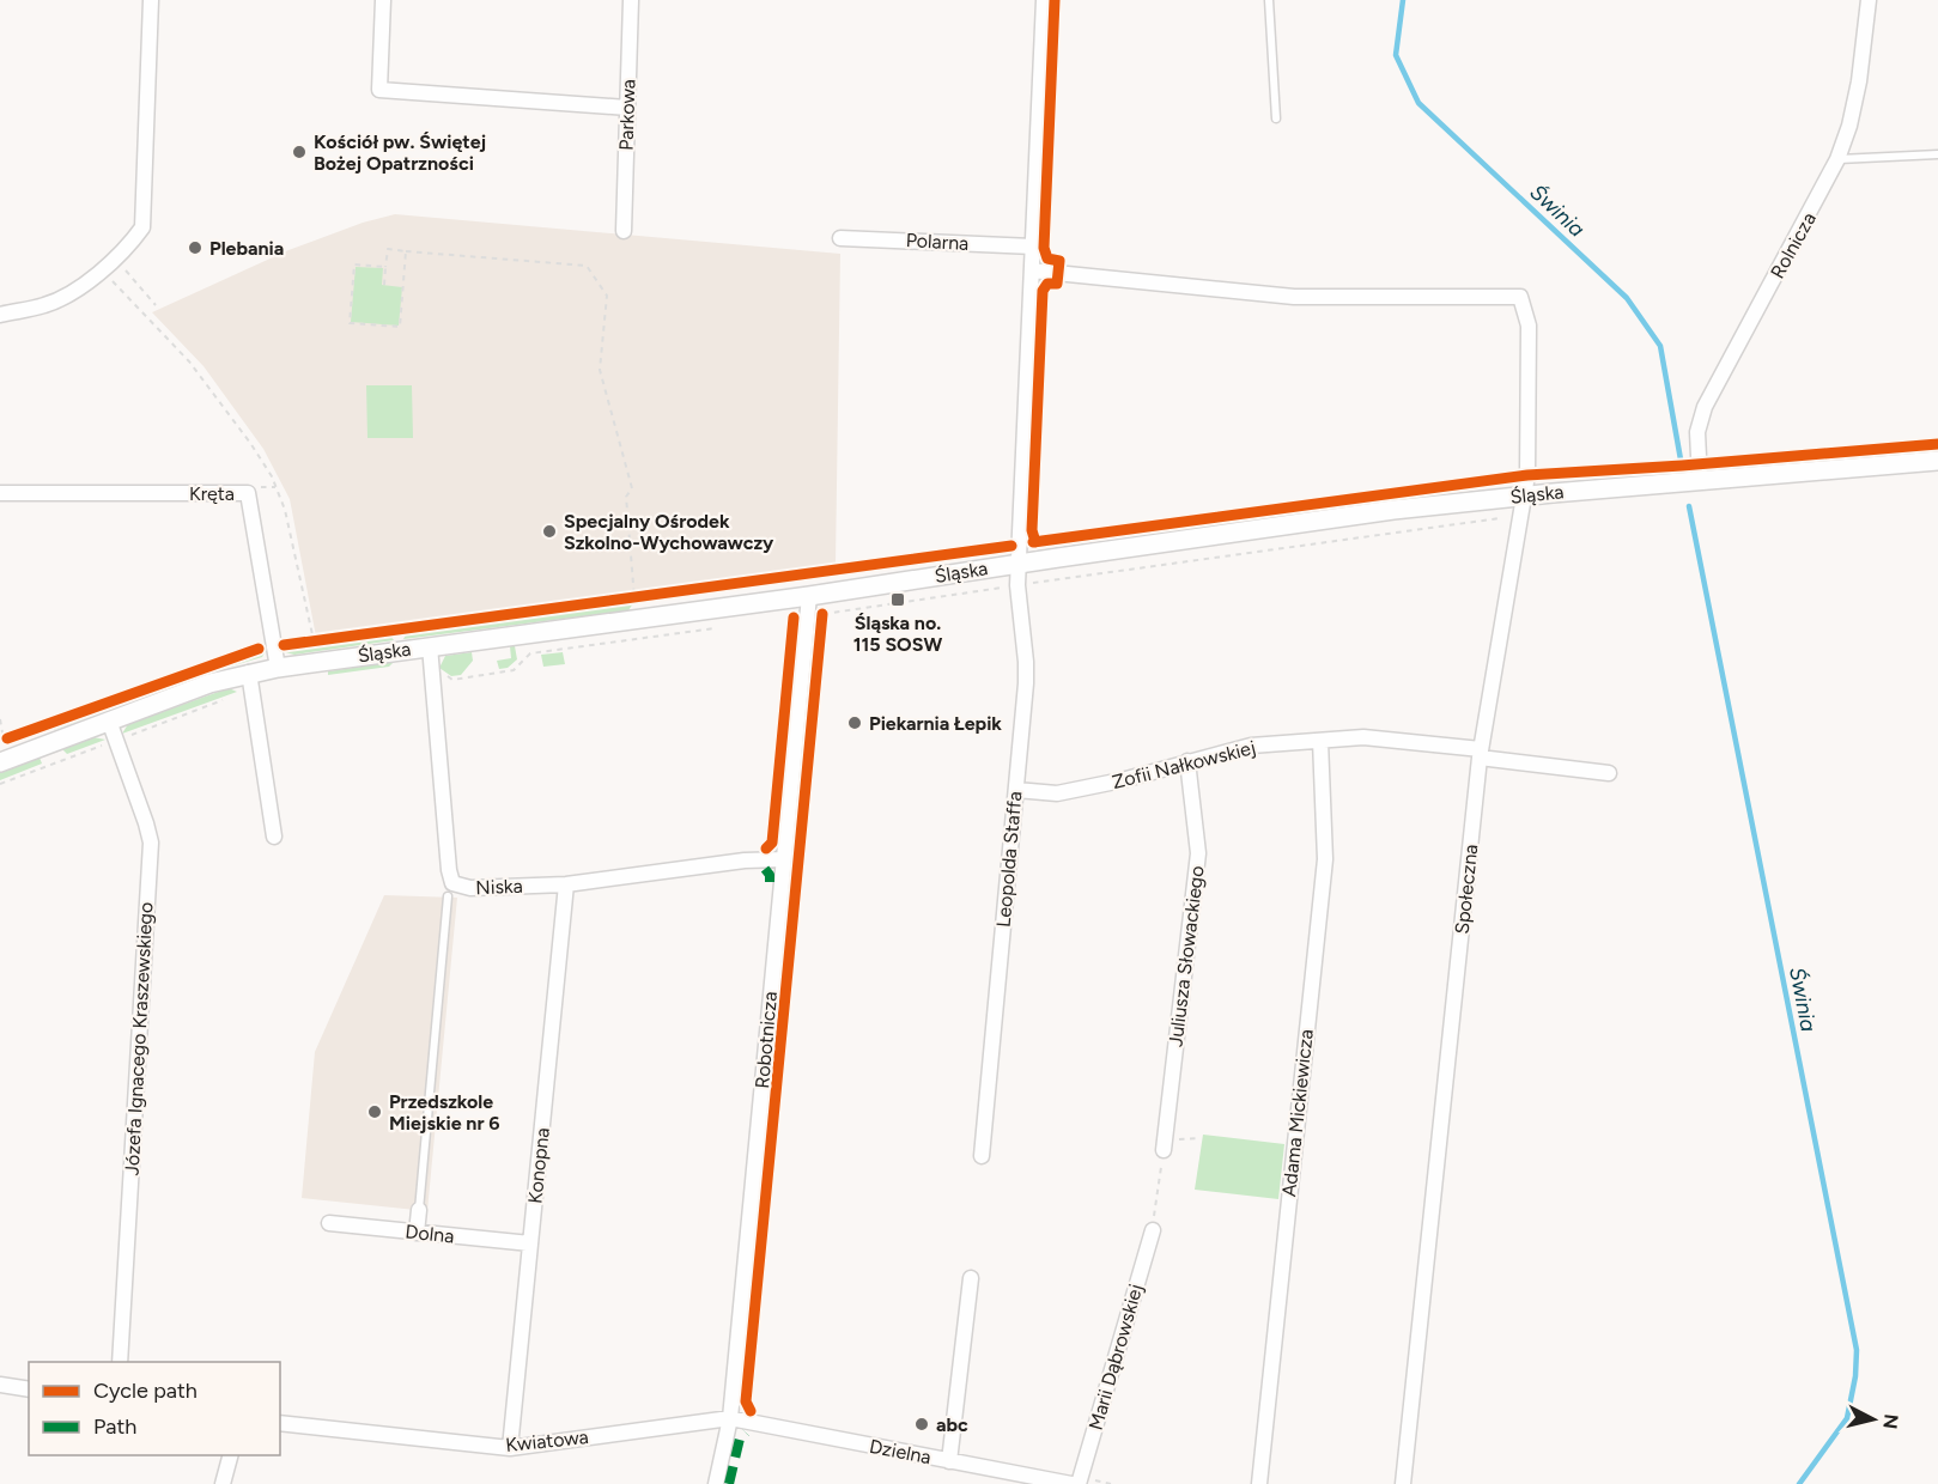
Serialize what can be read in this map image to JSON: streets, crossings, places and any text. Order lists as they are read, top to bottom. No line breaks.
{"streets":{"street":["Parkowa","Polarna","Rolnicza","Kręta","Śląska","Zofii Nałkowskiej","Leopolda Staffa","Niska","Społeczna","Juliusza Słowackiego","Józefa Ignacego Kraszewskiego","Robotnicza","Adama Mickiewicza","Konopna","Dolna","Marii Dąbrowskiej","Kwiatowa","Dzielna"]},"crossings":[["Polarna","Leopolda Staffa"],["Rolnicza","Śląska"],["Kręta","Śląska"],["Śląska","Leopolda Staffa"],["Śląska","Niska"],["Śląska","Społeczna"],["Śląska","Józefa Ignacego Kraszewskiego"],["Śląska","Robotnicza"],["Zofii Nałkowskiej","Leopolda Staffa"],["Zofii Nałkowskiej","Społeczna"],["Zofii Nałkowskiej","Juliusza Słowackiego"],["Zofii Nałkowskiej","Adama Mickiewicza"],["Leopolda Staffa","Społeczna"],["Niska","Robotnicza"],["Niska","Konopna"],["Robotnicza","Kwiatowa"],["Robotnicza","Dzielna"],["Konopna","Dolna"],["Konopna","Kwiatowa"],["Kwiatowa","Dzielna"]],"water":["Świnia"],"places":{"other":["Kościół pw. Świętej Bożej Opatrzności","Plebania","Specjalny Ośrodek Szkolno-Wychowawczy","Piekarnia Łepik","Przedszkole Miejskie nr 6","abc"],"transit":["Śląska no. 115 SOSW"]},"legend":["Cycle path","Path"],"north":"right"}
